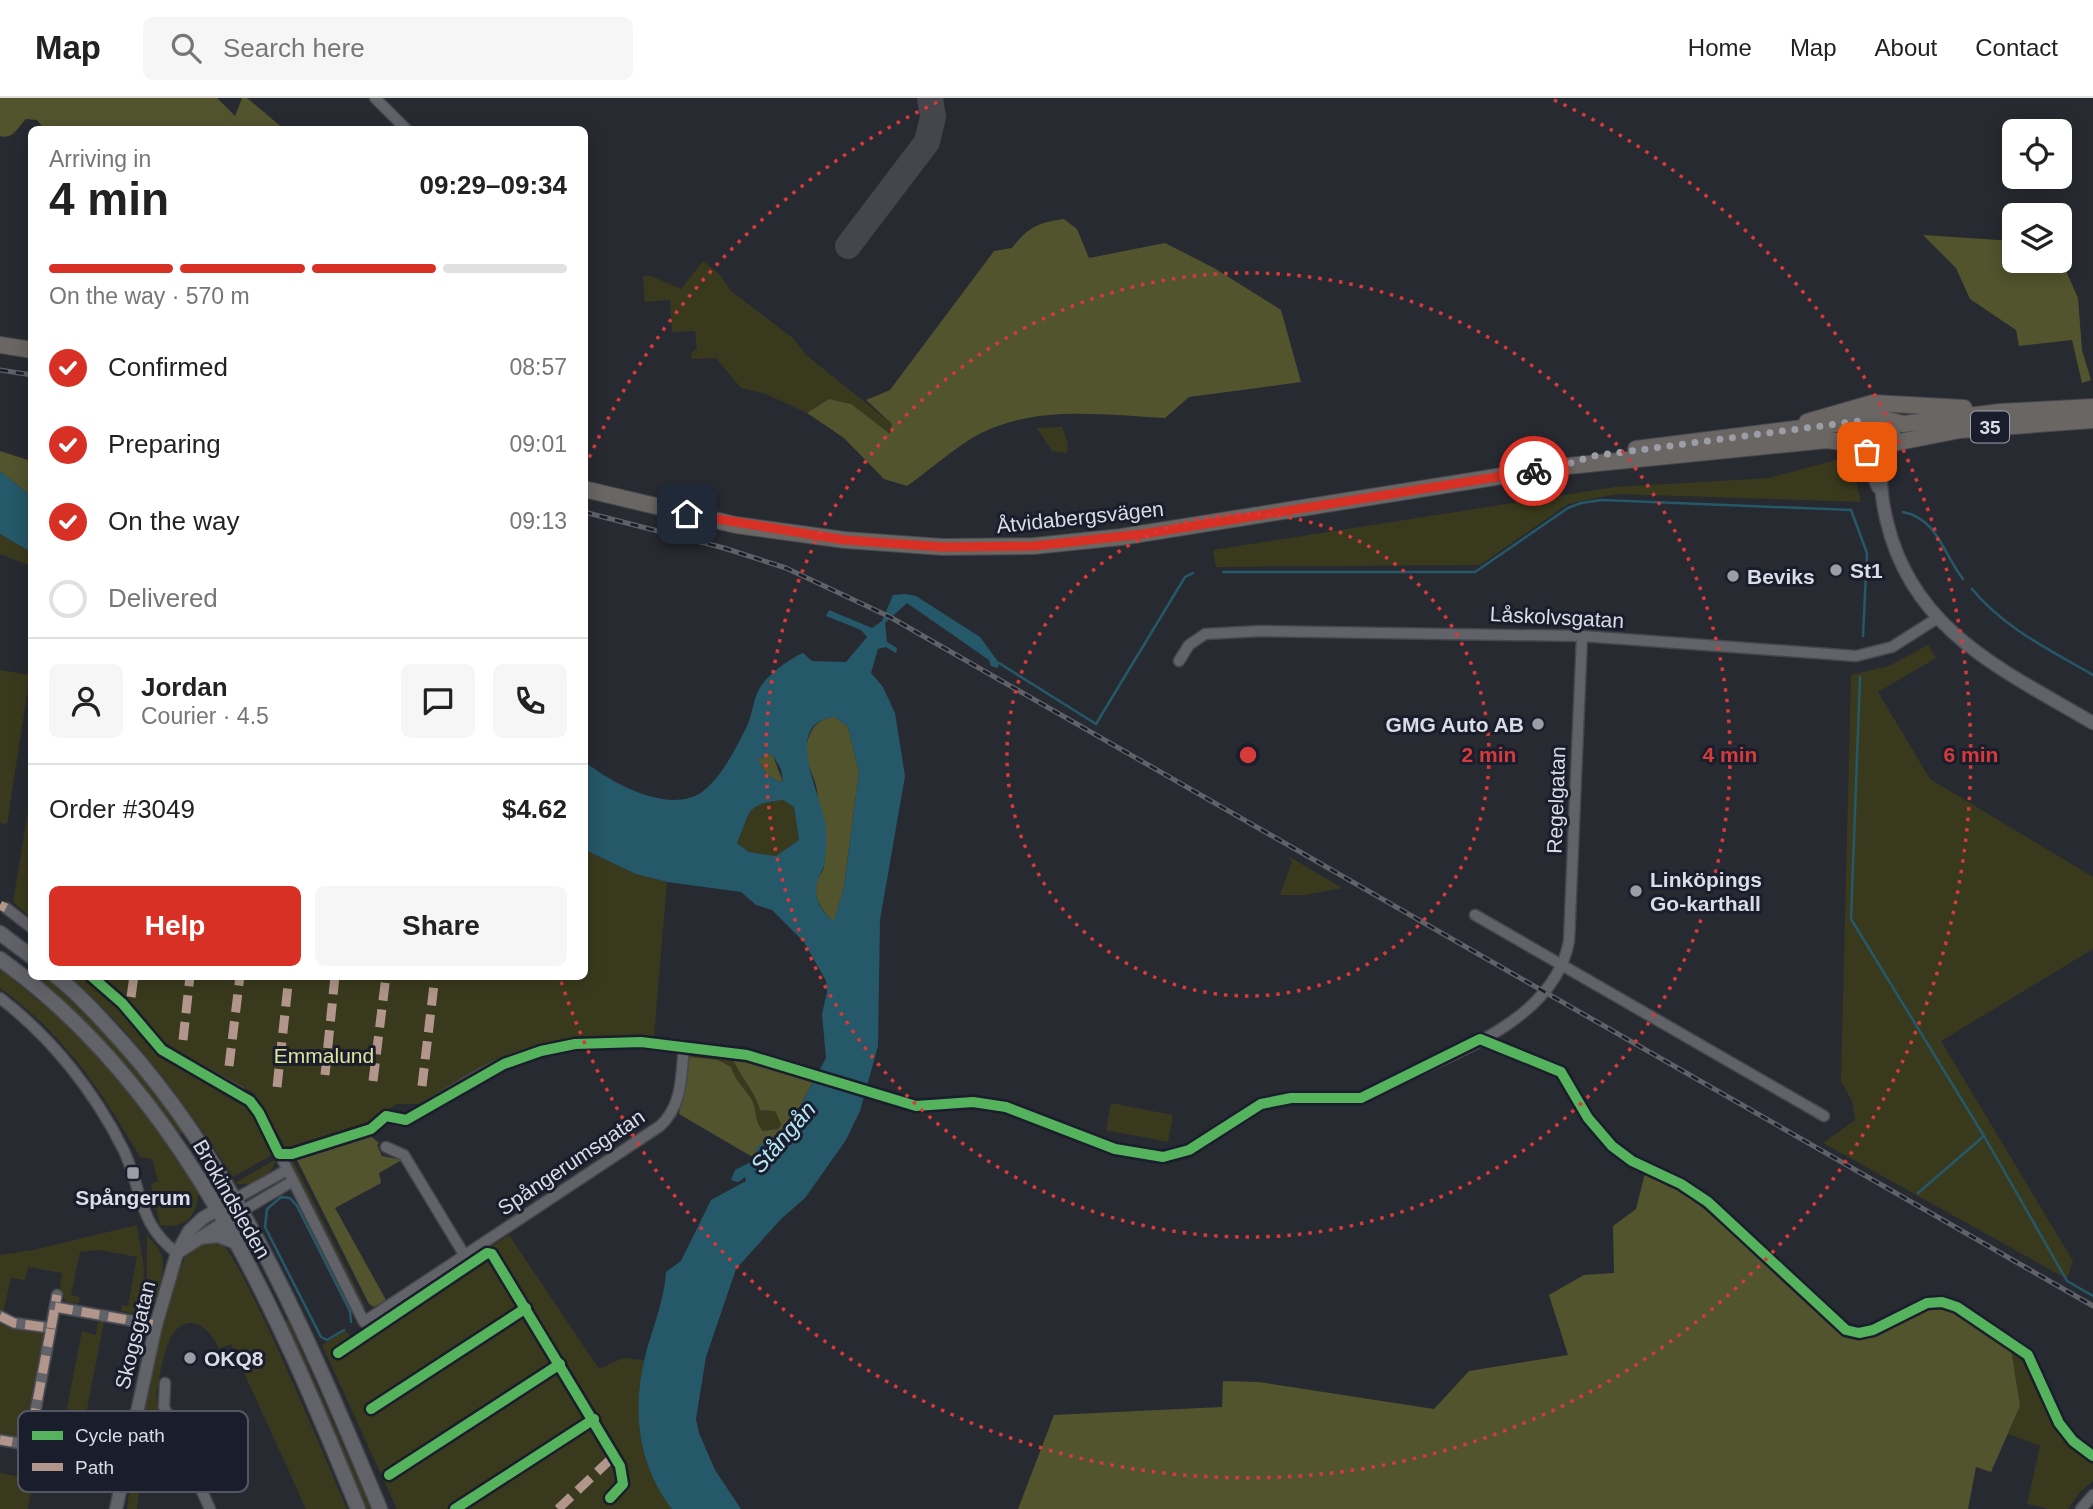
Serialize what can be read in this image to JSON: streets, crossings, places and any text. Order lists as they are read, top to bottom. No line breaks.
{"streets":{"main road":["35","Åtvidabergsvägen","Brokindsleden"],"street":["Låskolvsgatan","Regelgatan","Spångerumsgatan","Skogsgatan"]},"crossings":[["35","Åtvidabergsvägen"],["Låskolvsgatan","Regelgatan"],["Brokindsleden","Skogsgatan"]],"water":["Stångån"],"parks":["Emmalund"],"places":{"other":["St1","Beviks","GMG Auto AB","Linköpings Go-karthall","OKQ8"],"transit":["Spångerum"]},"legend":["Cycle path","Path"],"page":{"header":"Map","search":"Search here","nav":["Home","Map","About","Contact"],"heading":["4 min","Arriving in","09:29–09:34"],"panel":["Jordan","Courier · 4.5","Order #3049","$4.62"],"bar":"On the way · 570 m","list":[["Confirmed","08:57"],["Preparing","09:01"],["On the way","09:13"],"Delivered"],"buttons":["Help","Share"]},"rings":["2 min","4 min","6 min"]}
